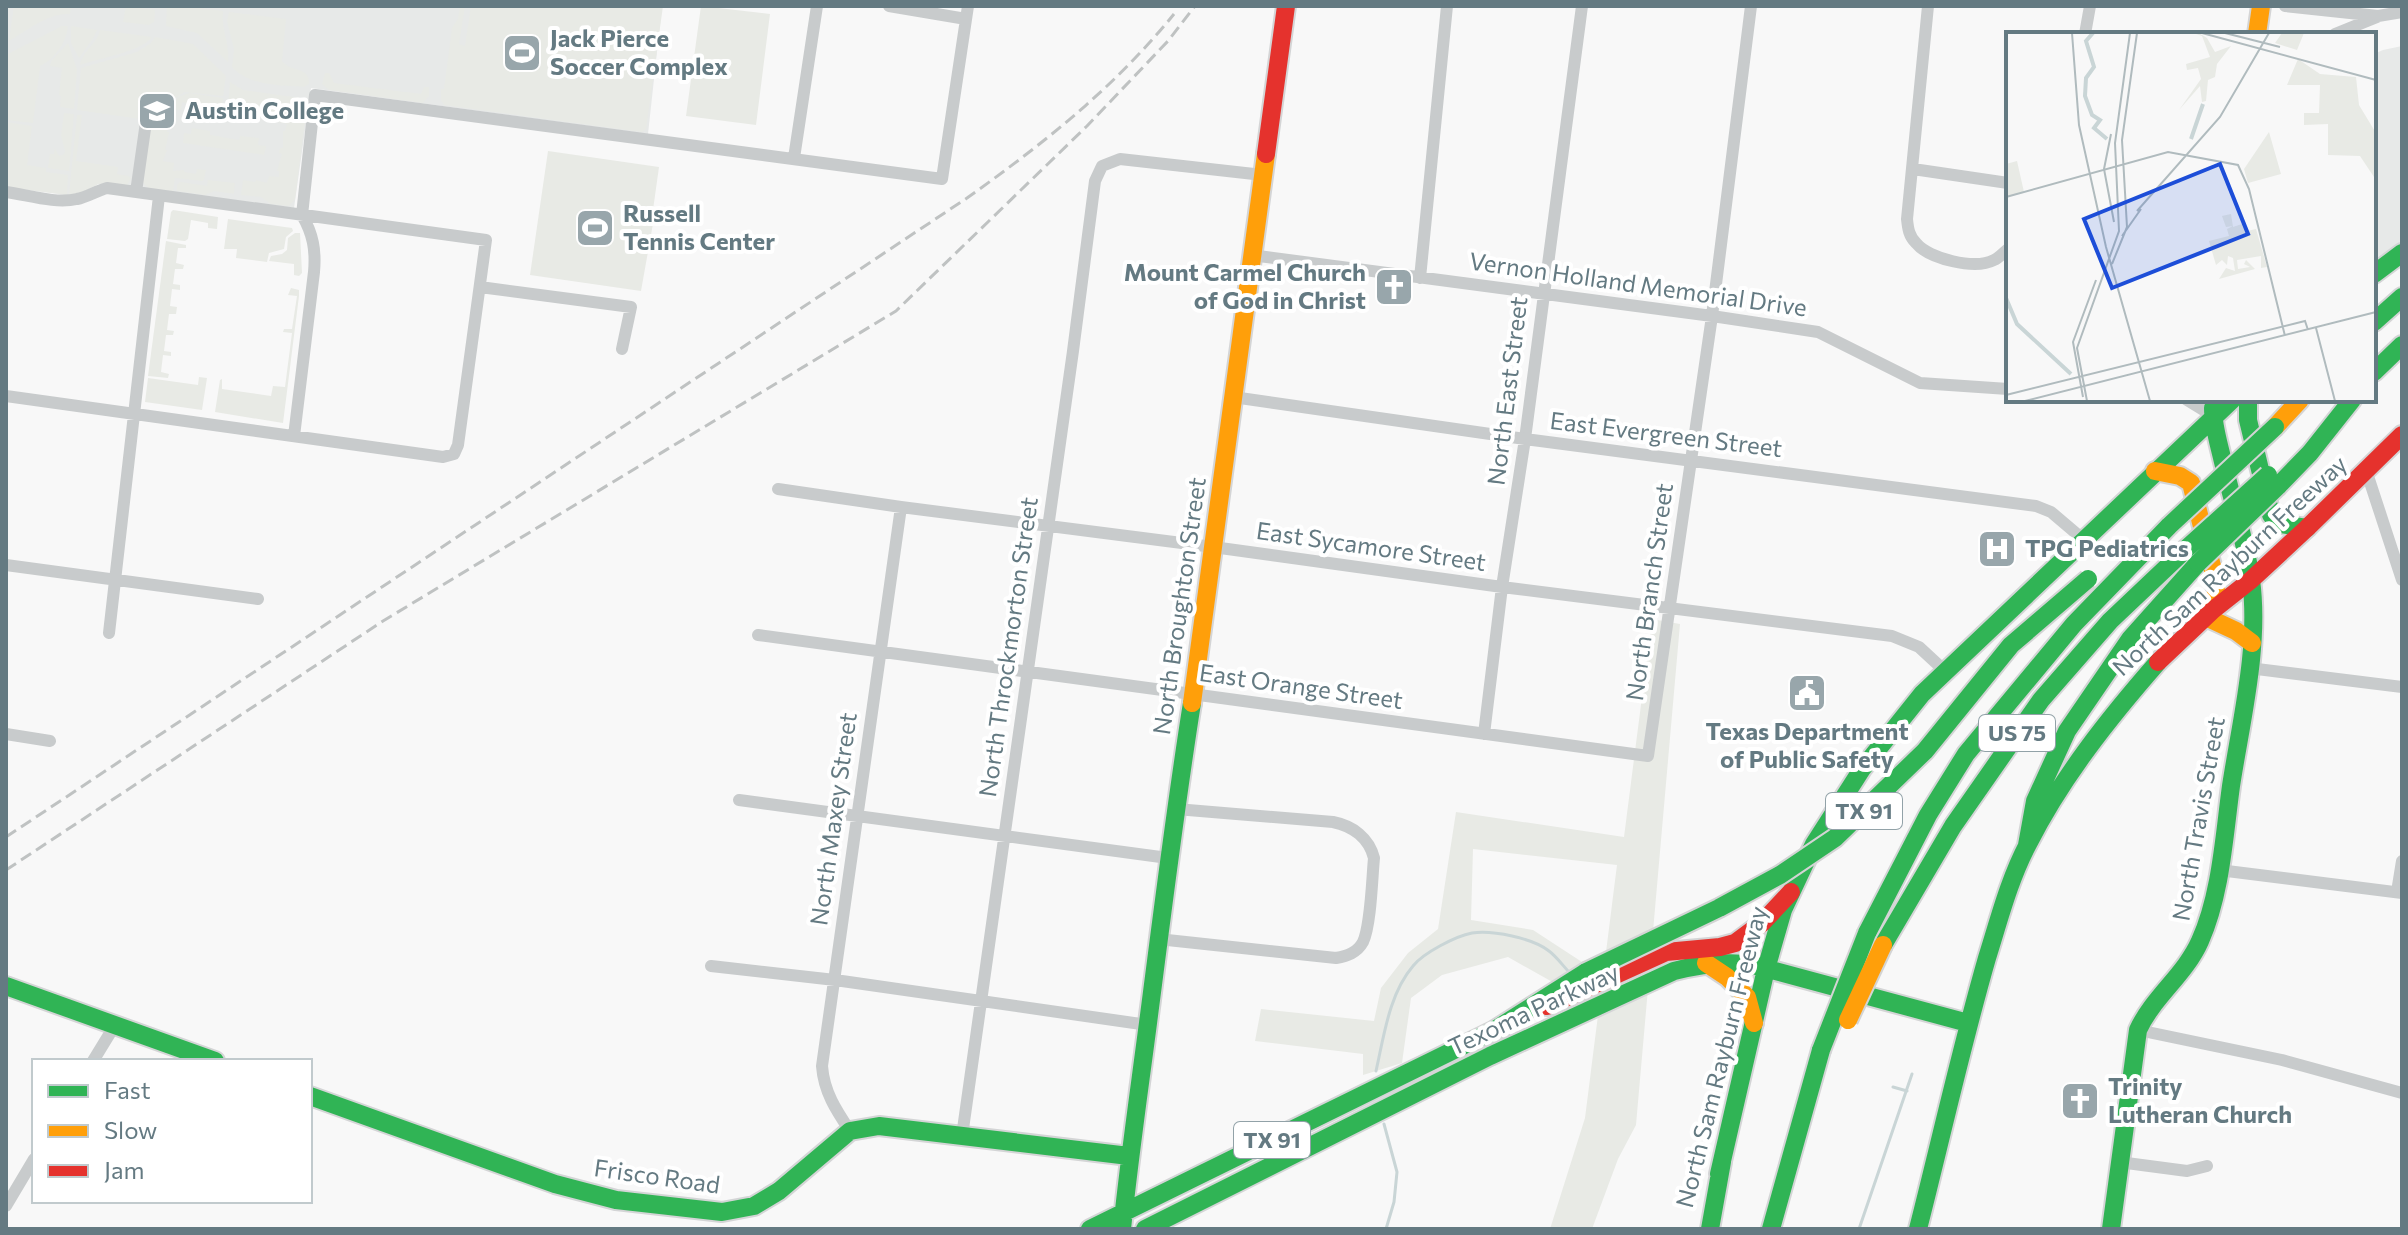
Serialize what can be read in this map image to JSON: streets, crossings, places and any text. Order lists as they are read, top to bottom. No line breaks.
{"streets":{"main road":["North Sam Rayburn Freeway","North Broughton Street","US 75","TX 91","North Travis Street","Texoma Parkway","Frisco Road"],"street":["Vernon Holland Memorial Drive","North East Street","East Evergreen Street","East Sycamore Street","North Branch Street","North Throckmorton Street","East Orange Street","North Maxey Street"]},"crossings":[["Vernon Holland Memorial Drive","North East Street"],["Vernon Holland Memorial Drive","North Branch Street"],["Vernon Holland Memorial Drive","North Broughton Street"],["North East Street","East Evergreen Street"],["North East Street","East Sycamore Street"],["North East Street","East Orange Street"],["East Evergreen Street","North Sam Rayburn Freeway"],["East Evergreen Street","North Branch Street"],["East Evergreen Street","North Broughton Street"],["East Sycamore Street","North Sam Rayburn Freeway"],["East Sycamore Street","North Branch Street"],["East Sycamore Street","North Broughton Street"],["East Sycamore Street","North Throckmorton Street"],["East Sycamore Street","North Maxey Street"],["North Sam Rayburn Freeway","TX 91"],["North Sam Rayburn Freeway","North Travis Street"],["North Sam Rayburn Freeway","Texoma Parkway"],["North Branch Street","East Orange Street"],["North Broughton Street","North Throckmorton Street"],["North Broughton Street","East Orange Street"],["North Broughton Street","Texoma Parkway"],["North Throckmorton Street","East Orange Street"],["East Orange Street","North Maxey Street"],["TX 91","Texoma Parkway"],["North Maxey Street","Frisco Road"]],"places":{"sports":["Jack Pierce Soccer Complex","Russell Tennis Center"],"school or university":["Austin College"],"church":["Mount Carmel Church of God in Christ","Trinity Lutheran Church"],"hospital":["TPG Pediatrics"],"public building":["Texas Department of Public Safety"]},"legend":["Fast","Slow","Jam"]}
